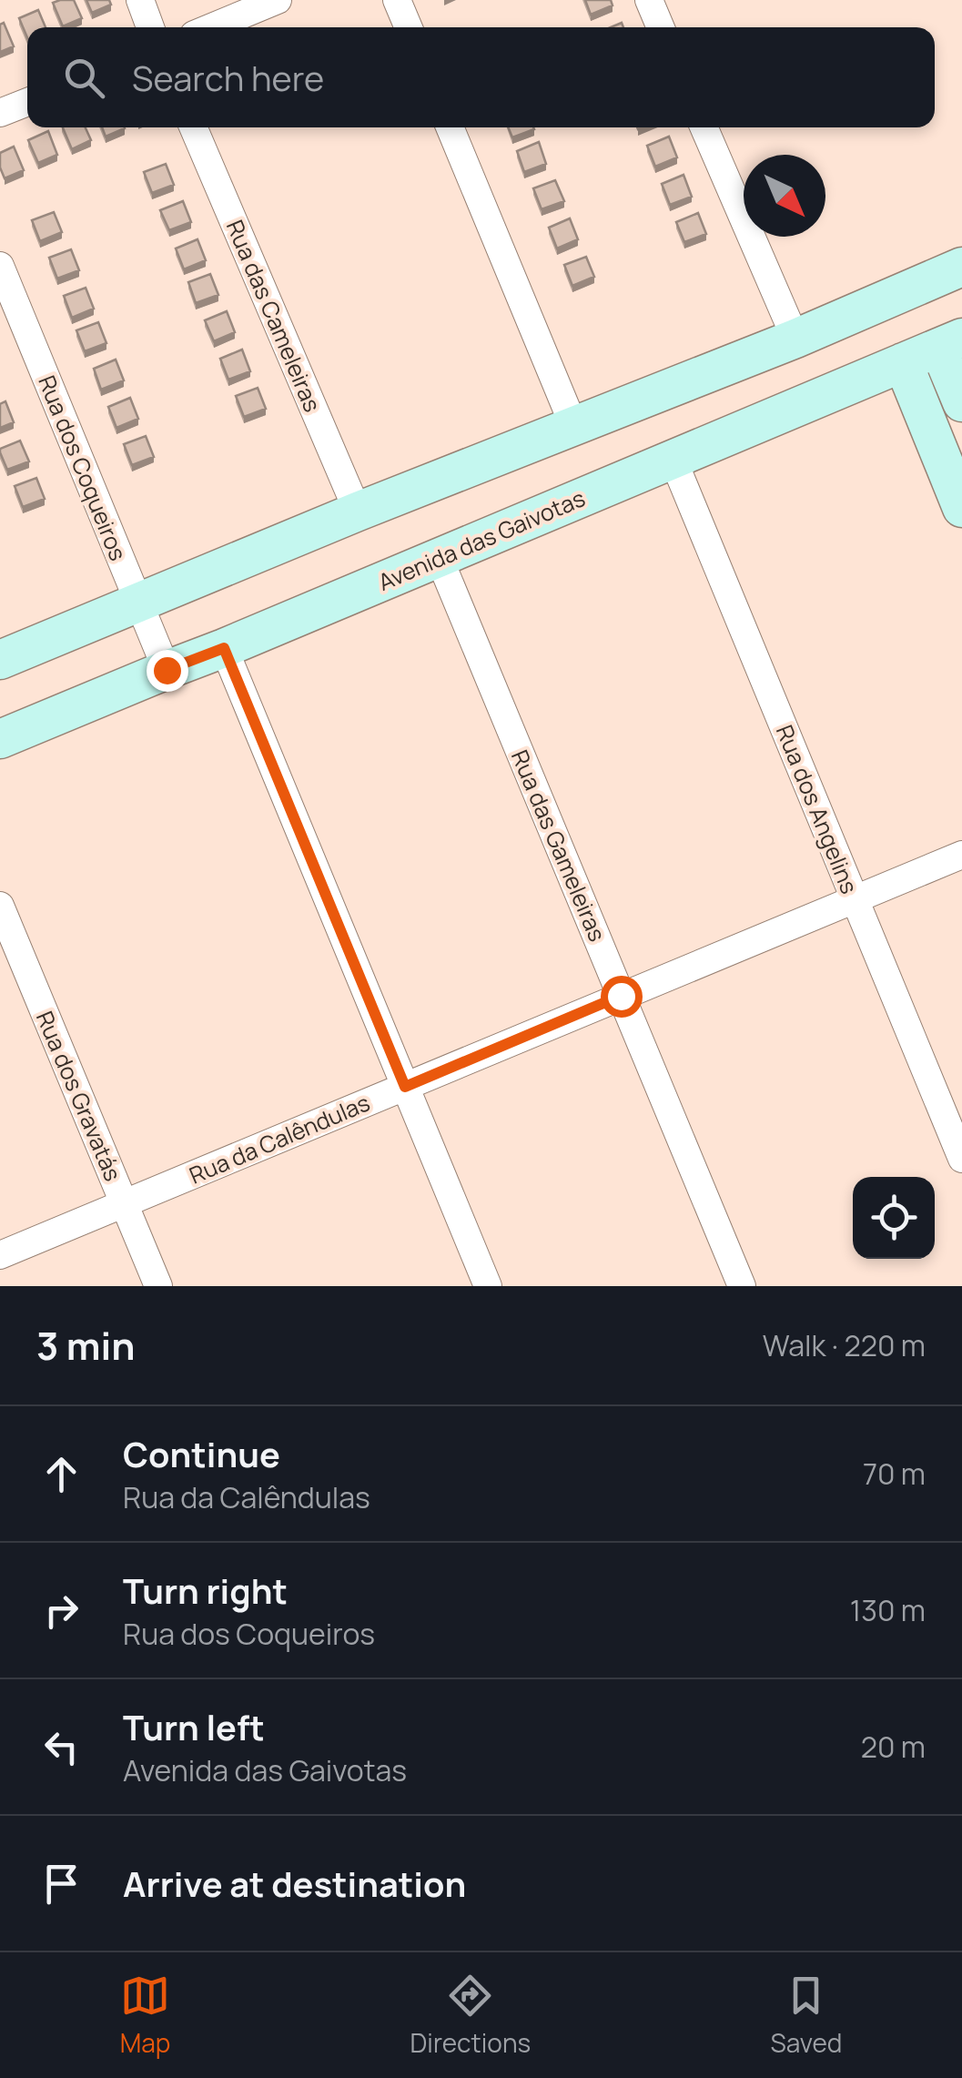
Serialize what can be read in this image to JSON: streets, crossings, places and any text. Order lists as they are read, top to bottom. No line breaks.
{"streets":{"street":["Rua das Cameleiras","Rua dos Coqueiros","Avenida das Gaivotas","Rua dos Angelins","Rua das Gameleiras","Rua dos Gravatás","Rua da Calêndulas"]},"crossings":[["Rua dos Coqueiros","Avenida das Gaivotas"],["Avenida das Gaivotas","Rua dos Angelins"],["Avenida das Gaivotas","Rua das Gameleiras"],["Rua dos Angelins","Rua da Calêndulas"],["Rua das Gameleiras","Rua da Calêndulas"],["Rua dos Gravatás","Rua da Calêndulas"]],"north":"bottom right","page":{"search":"Search here","heading":["3 min","Walk · 220 m"],"list":[["Continue","Rua da Calêndulas","70 m"],["Turn right","Rua dos Coqueiros","130 m"],["Turn left","Avenida das Gaivotas","20 m"],"Arrive at destination"],"nav":["Map","Directions","Saved"]}}
